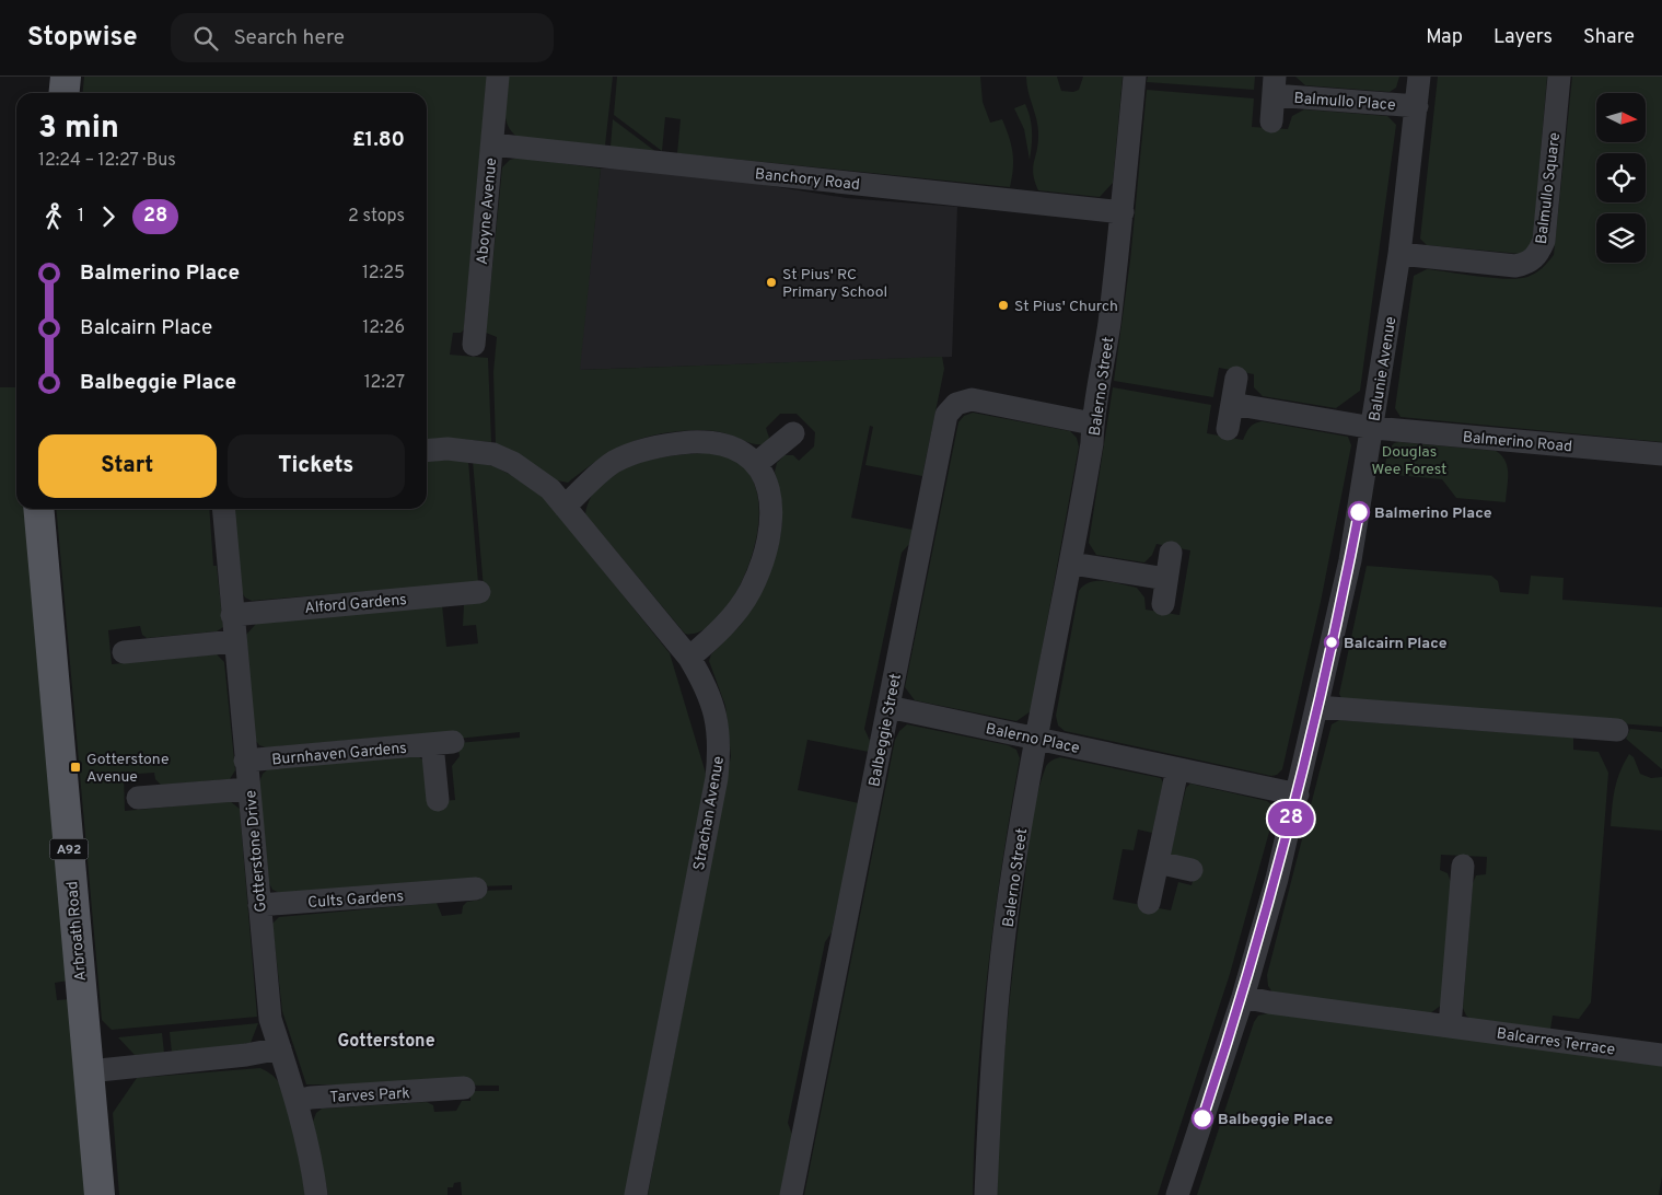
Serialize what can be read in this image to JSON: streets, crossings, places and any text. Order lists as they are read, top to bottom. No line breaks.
{"streets":{"main road":["A92","Arbroath Road"],"street":["Balmullo Place","Banchory Road","Balmullo Square","Aboyne Avenue","Balunie Avenue","Balerno Street","Balmerino Road","Alford Gardens","Balbeggie Street","Balerno Place","Burnhaven Gardens","Strachan Avenue","Gotterstone Drive","Cults Gardens","Balcarres Terrace","Tarves Park"]},"crossings":[["Balmullo Place","Balunie Avenue"],["Banchory Road","Aboyne Avenue"],["Banchory Road","Balerno Street"],["Balmullo Square","Balunie Avenue"],["Balunie Avenue","Balmerino Road"],["Balunie Avenue","Balerno Place"],["Balunie Avenue","Balcarres Terrace"],["Balerno Street","Balbeggie Street"],["Balerno Street","Balerno Place"],["Alford Gardens","Gotterstone Drive"],["Balbeggie Street","Balerno Place"],["Burnhaven Gardens","Gotterstone Drive"],["Gotterstone Drive","Cults Gardens"],["Gotterstone Drive","Tarves Park"]],"districts":["Gotterstone"],"parks":["Douglas Wee Forest"],"places":{"other":["St Pius' RC Primary School","St Pius' Church","Balmerino Place","Balcairn Place","Balbeggie Place"],"transit":["Gotterstone Avenue"]},"lines":["bus line 28"],"north":"right","page":{"header":"Stopwise","search":"Search here","nav":["Map","Layers","Share"],"on_map":"28","heading":["3 min","12:24 – 12:27 · Bus","£1.80"],"legs":["1","28","2 stops"],"list":[{"name":"Balmerino Place","value":"12:25"},{"name":"Balcairn Place","value":"12:26"},{"name":"Balbeggie Place","value":"12:27"}],"buttons":["Start","Tickets"]}}
